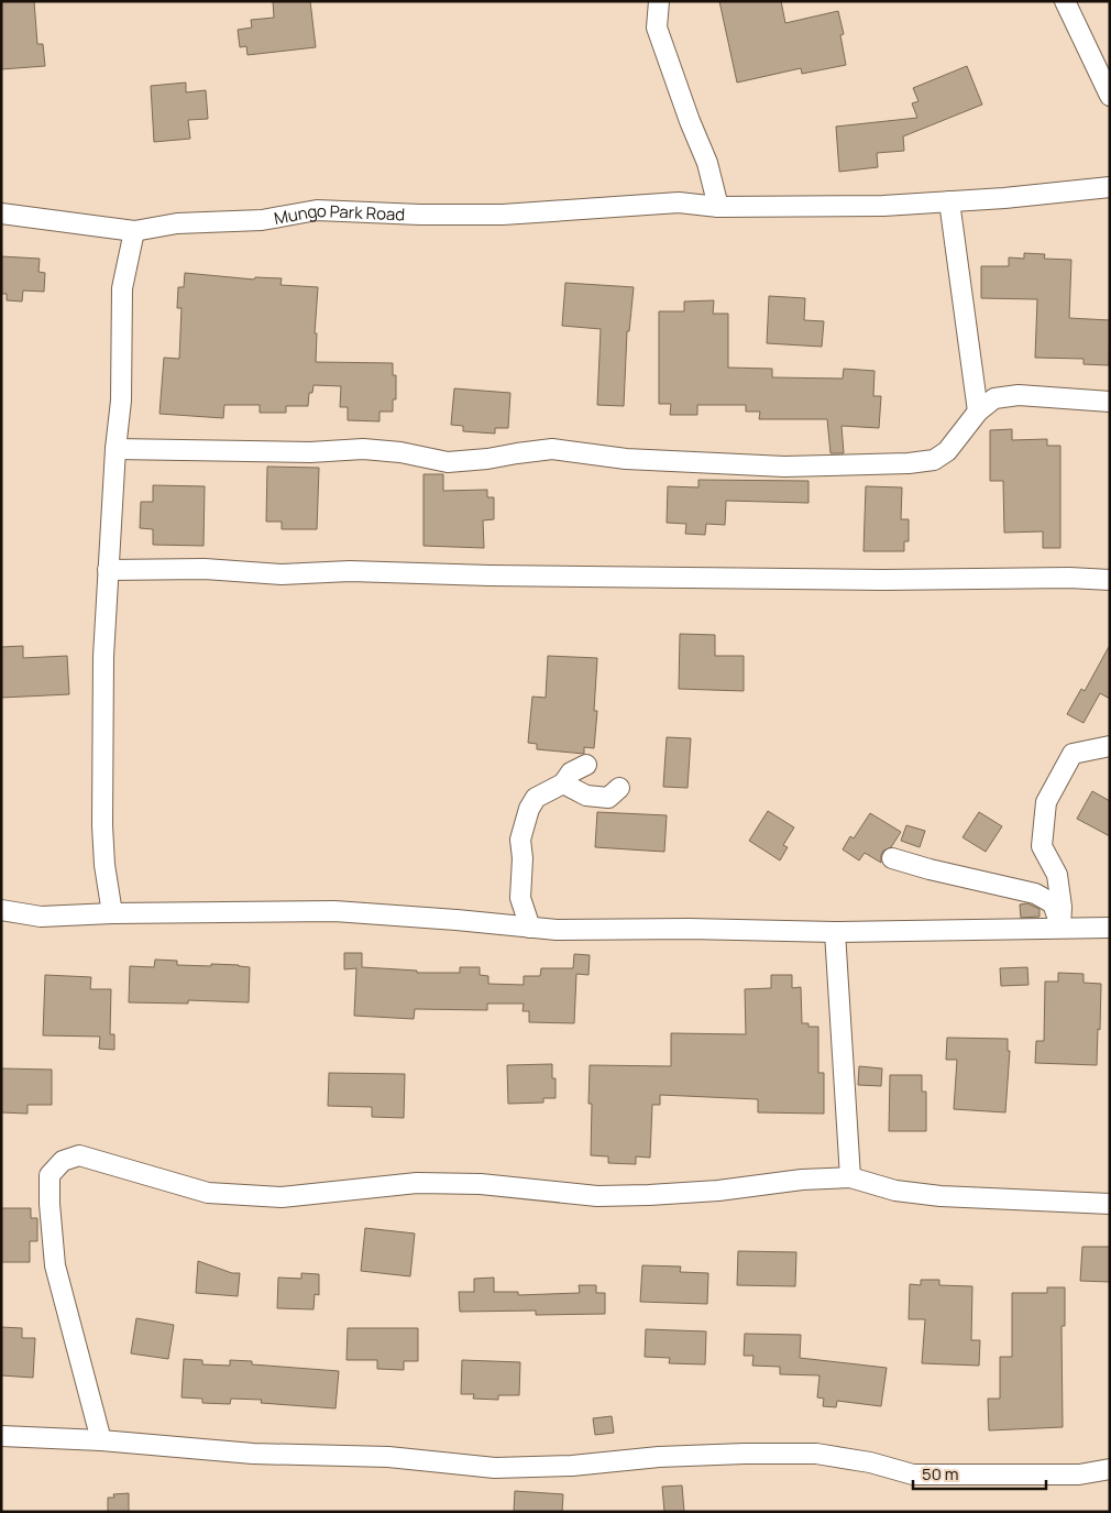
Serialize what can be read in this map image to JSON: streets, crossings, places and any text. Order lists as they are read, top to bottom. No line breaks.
{"streets":{"street":["Mungo Park Road"]},"scale_bar":"50 m"}
